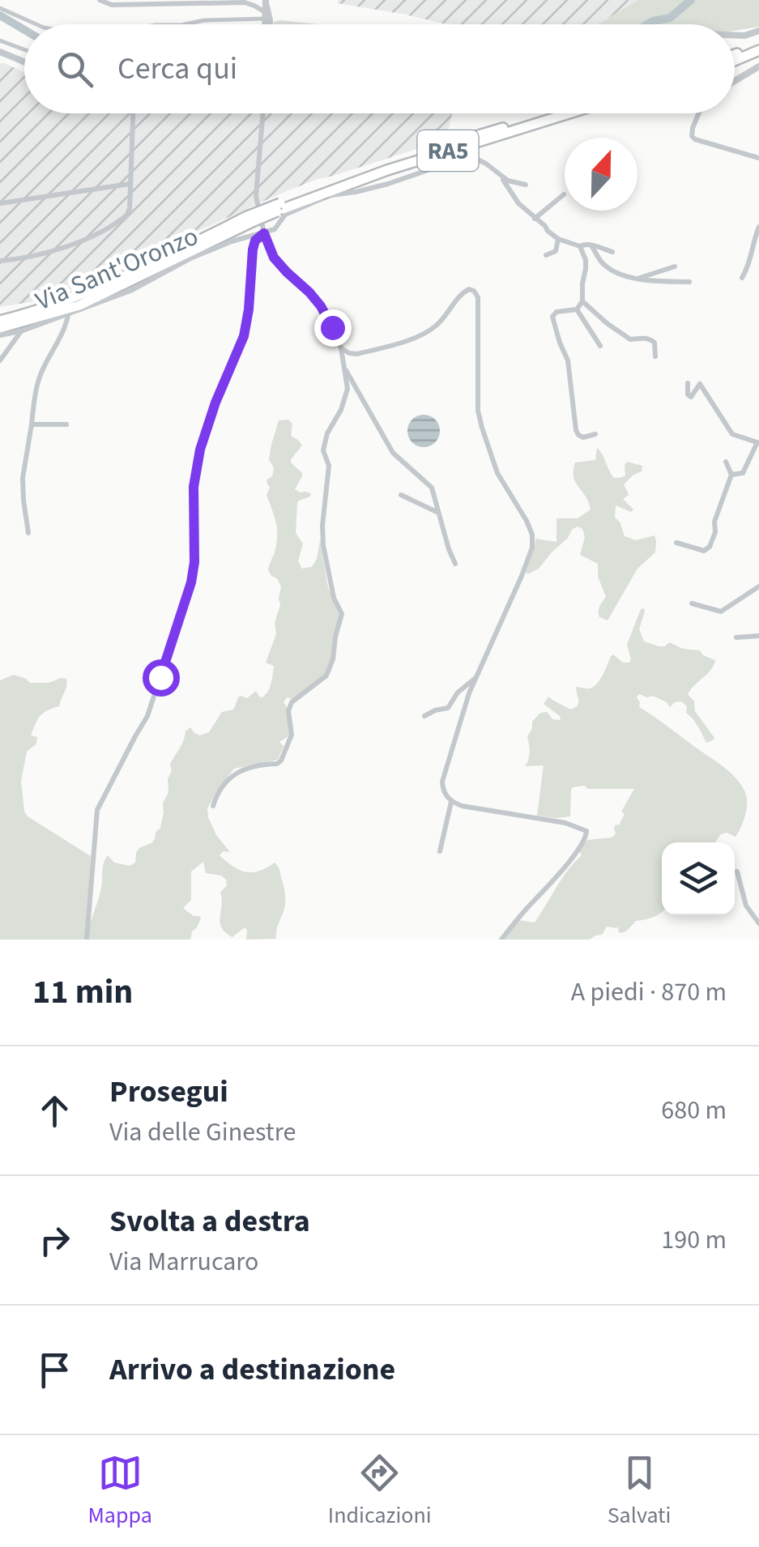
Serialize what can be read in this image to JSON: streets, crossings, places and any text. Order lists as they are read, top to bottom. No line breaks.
{"streets":{"highway":["RA5"],"street":["Via Sant'Oronzo"]},"north":"top","page":{"search":"Cerca qui","heading":["11 min","A piedi · 870 m"],"list":[["Prosegui","Via delle Ginestre","680 m"],["Svolta a destra","Via Marrucaro","190 m"],"Arrivo a destinazione"],"nav":["Mappa","Indicazioni","Salvati"]}}
